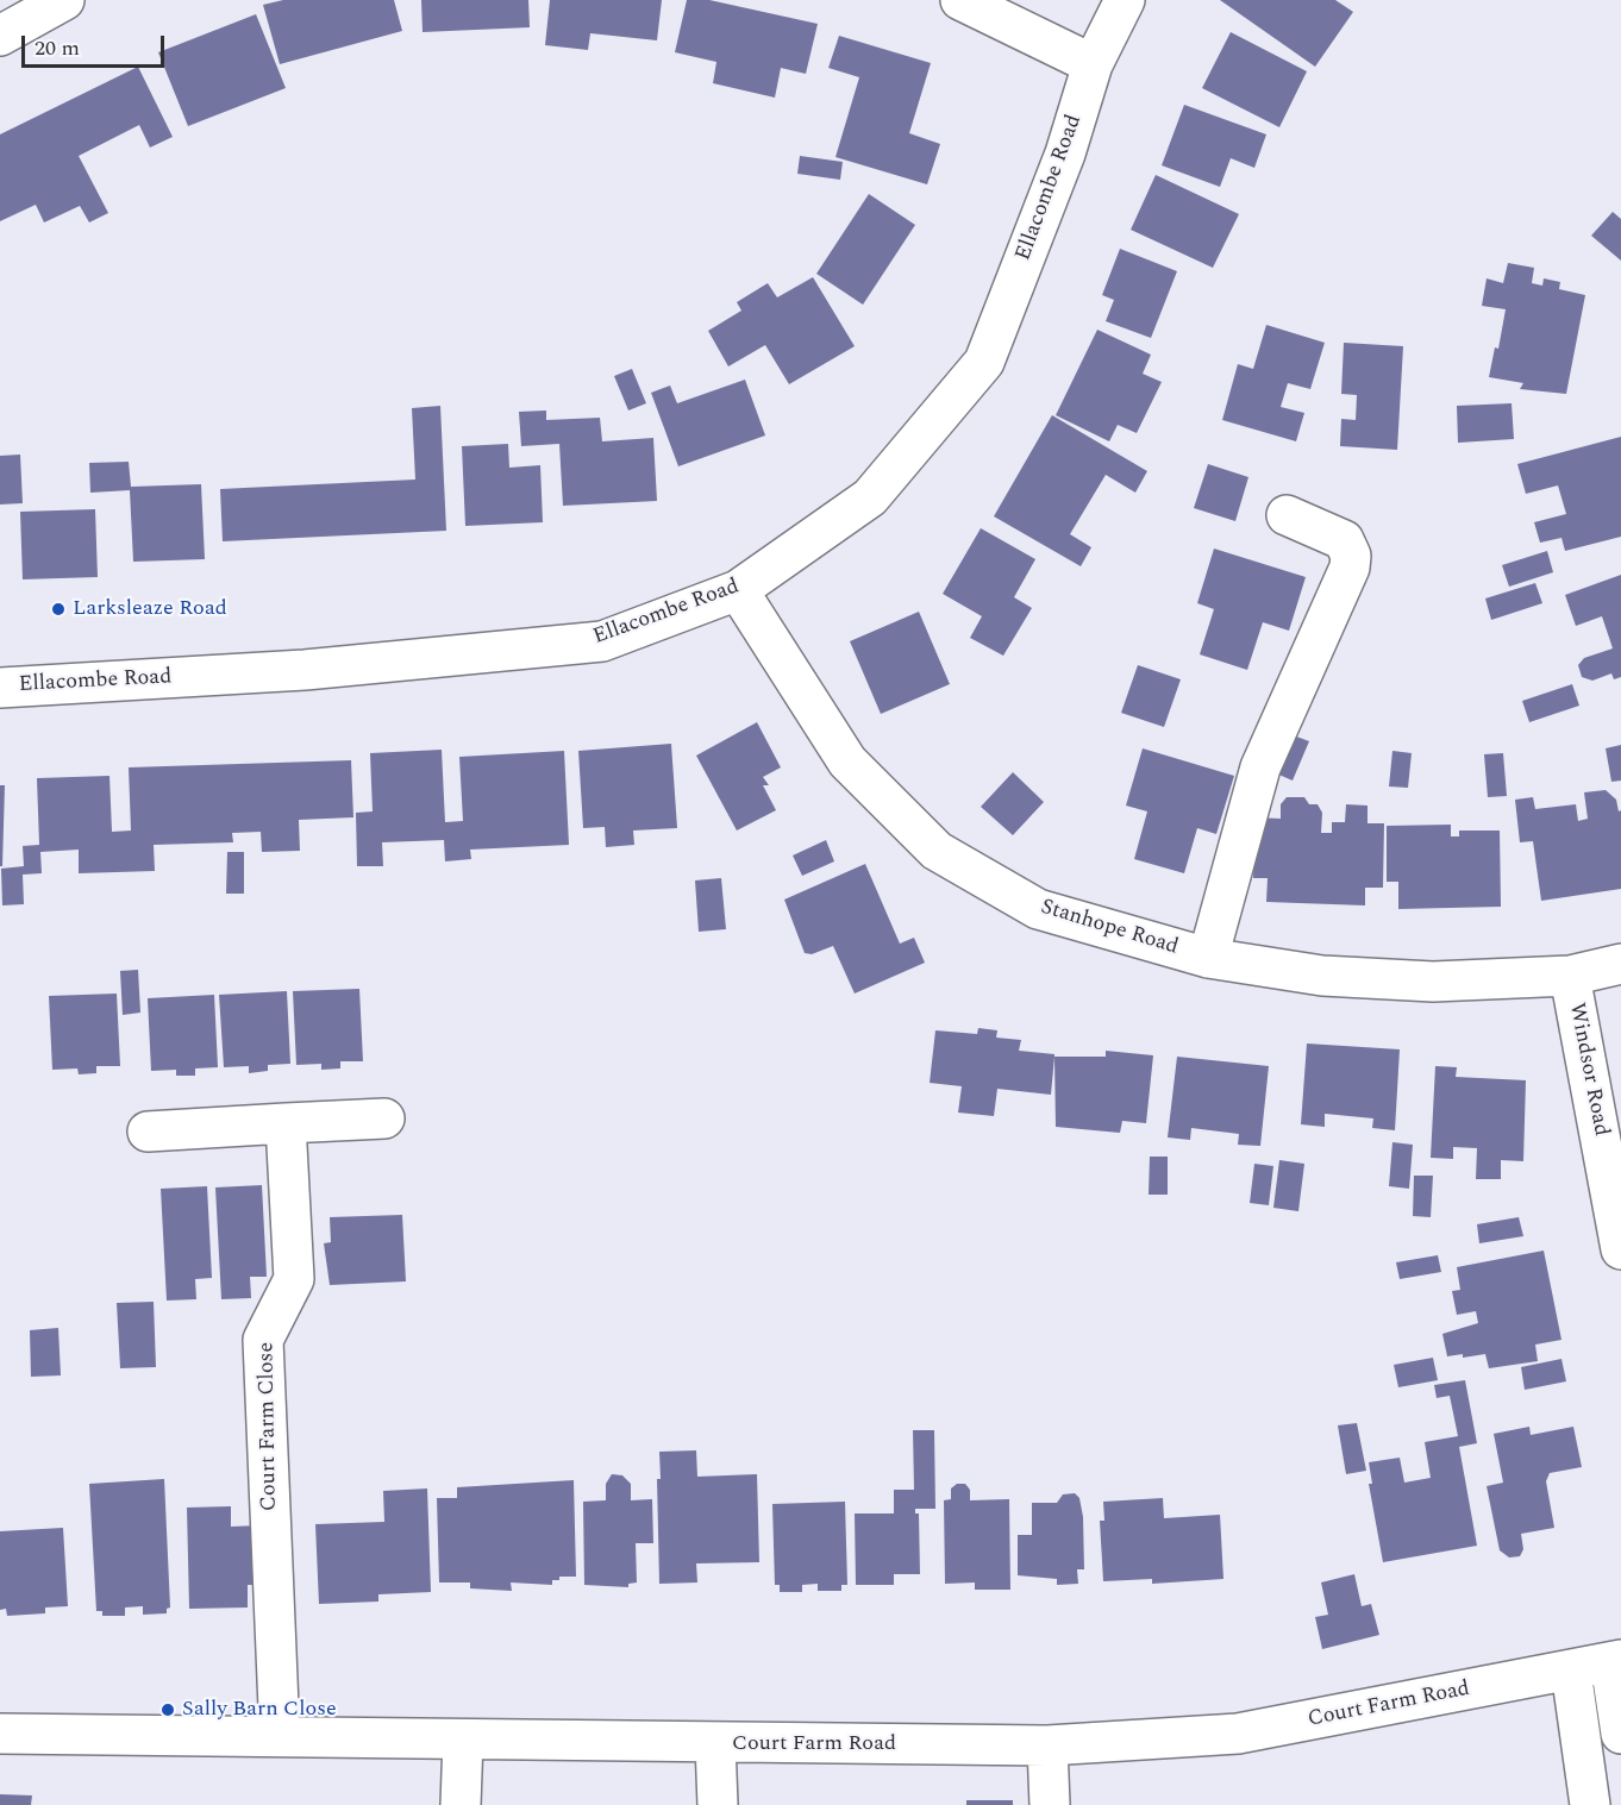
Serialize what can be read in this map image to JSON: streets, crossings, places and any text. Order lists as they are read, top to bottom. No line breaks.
{"streets":{"street":["Ellacombe Road","Stanhope Road","Windsor Road","Court Farm Close","Court Farm Road"]},"crossings":[["Ellacombe Road","Stanhope Road"],["Stanhope Road","Windsor Road"],["Court Farm Close","Court Farm Road"]],"places":["Larksleaze Road","Sally Barn Close"],"scale_bar":"20 m"}
